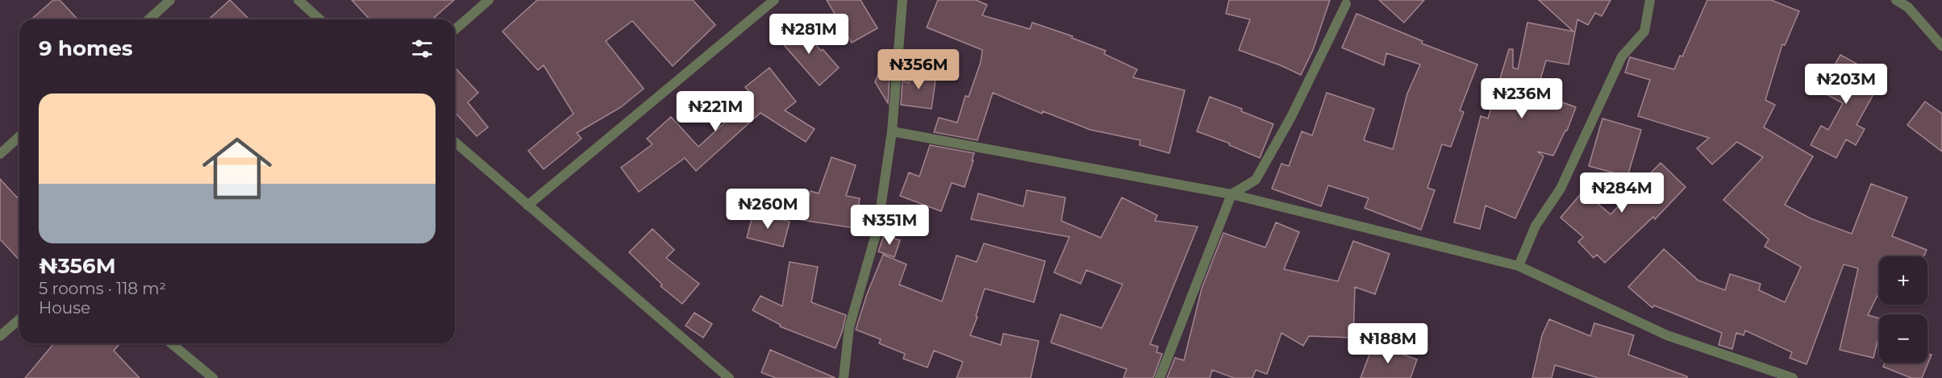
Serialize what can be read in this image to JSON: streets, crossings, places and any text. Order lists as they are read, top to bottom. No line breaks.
{"page":{"price":["₦281M","₦356M","₦203M","₦236M","₦221M","₦284M","₦260M","₦351M","₦188M"],"heading":"9 homes","list":[{"name":"₦356M","note":"5 rooms · 118 m² · House"}],"map_buttons":["+","−"]}}
